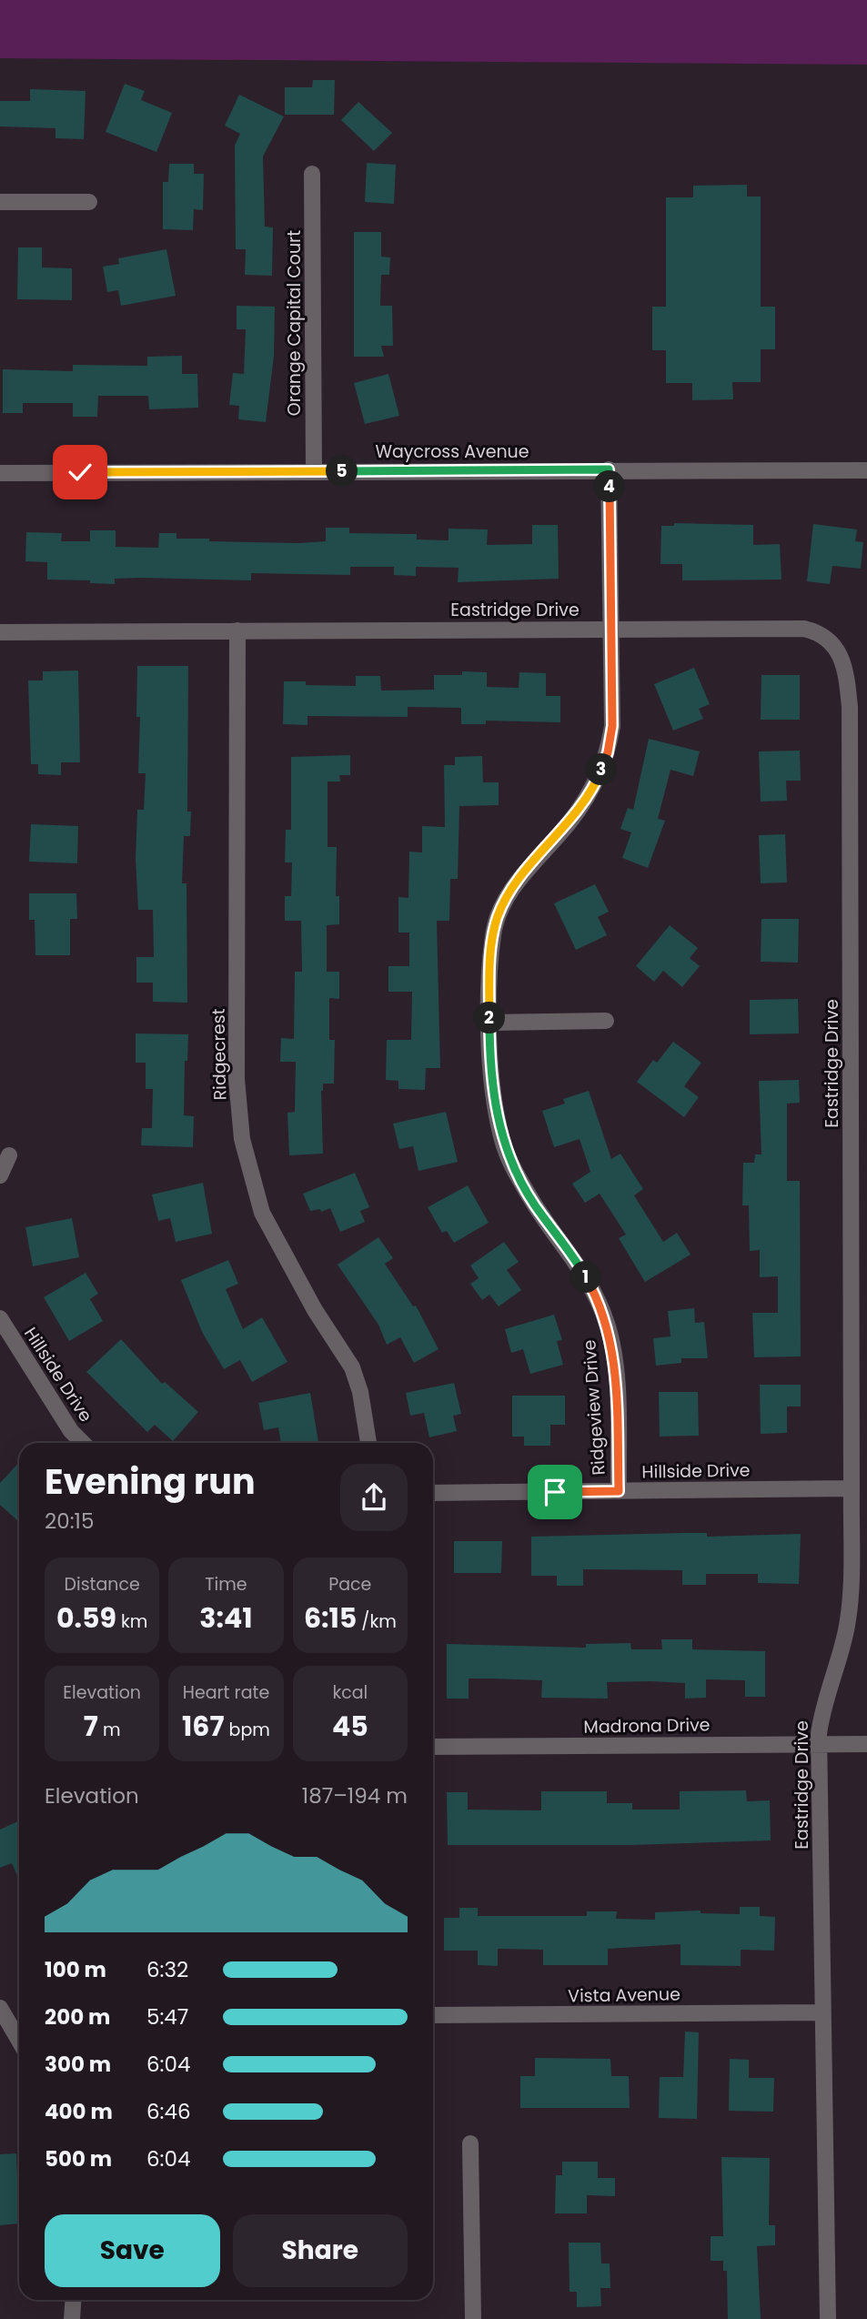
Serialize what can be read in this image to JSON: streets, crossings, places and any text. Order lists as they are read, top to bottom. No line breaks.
{"streets":{"street":["Orange Capital Court","Waycross Avenue","Eastridge Drive","Ridgecrest","Hillside Drive","Ridgeview Drive","Madrona Drive","Vista Avenue"]},"crossings":[["Orange Capital Court","Waycross Avenue"],["Waycross Avenue","Ridgeview Drive"],["Eastridge Drive","Ridgecrest"],["Eastridge Drive","Hillside Drive"],["Eastridge Drive","Ridgeview Drive"],["Eastridge Drive","Madrona Drive"],["Eastridge Drive","Vista Avenue"],["Hillside Drive","Ridgeview Drive"]],"page":{"pins":["5","4","3","2","1"],"heading":["Evening run","20:15"],"stats":[["Distance","0.59 km"],["Time","3:41"],["Pace","6:15 /km"],["Elevation","7 m"],["Heart rate","167 bpm"],["kcal","45"]],"chart":["Elevation","187–194 m"],"list":[{"name":"100 m","note":"6:32"},{"name":"200 m","note":"5:47"},{"name":"300 m","note":"6:04"},{"name":"400 m","note":"6:46"},{"name":"500 m","note":"6:04"}],"buttons":["Save","Share"]}}
